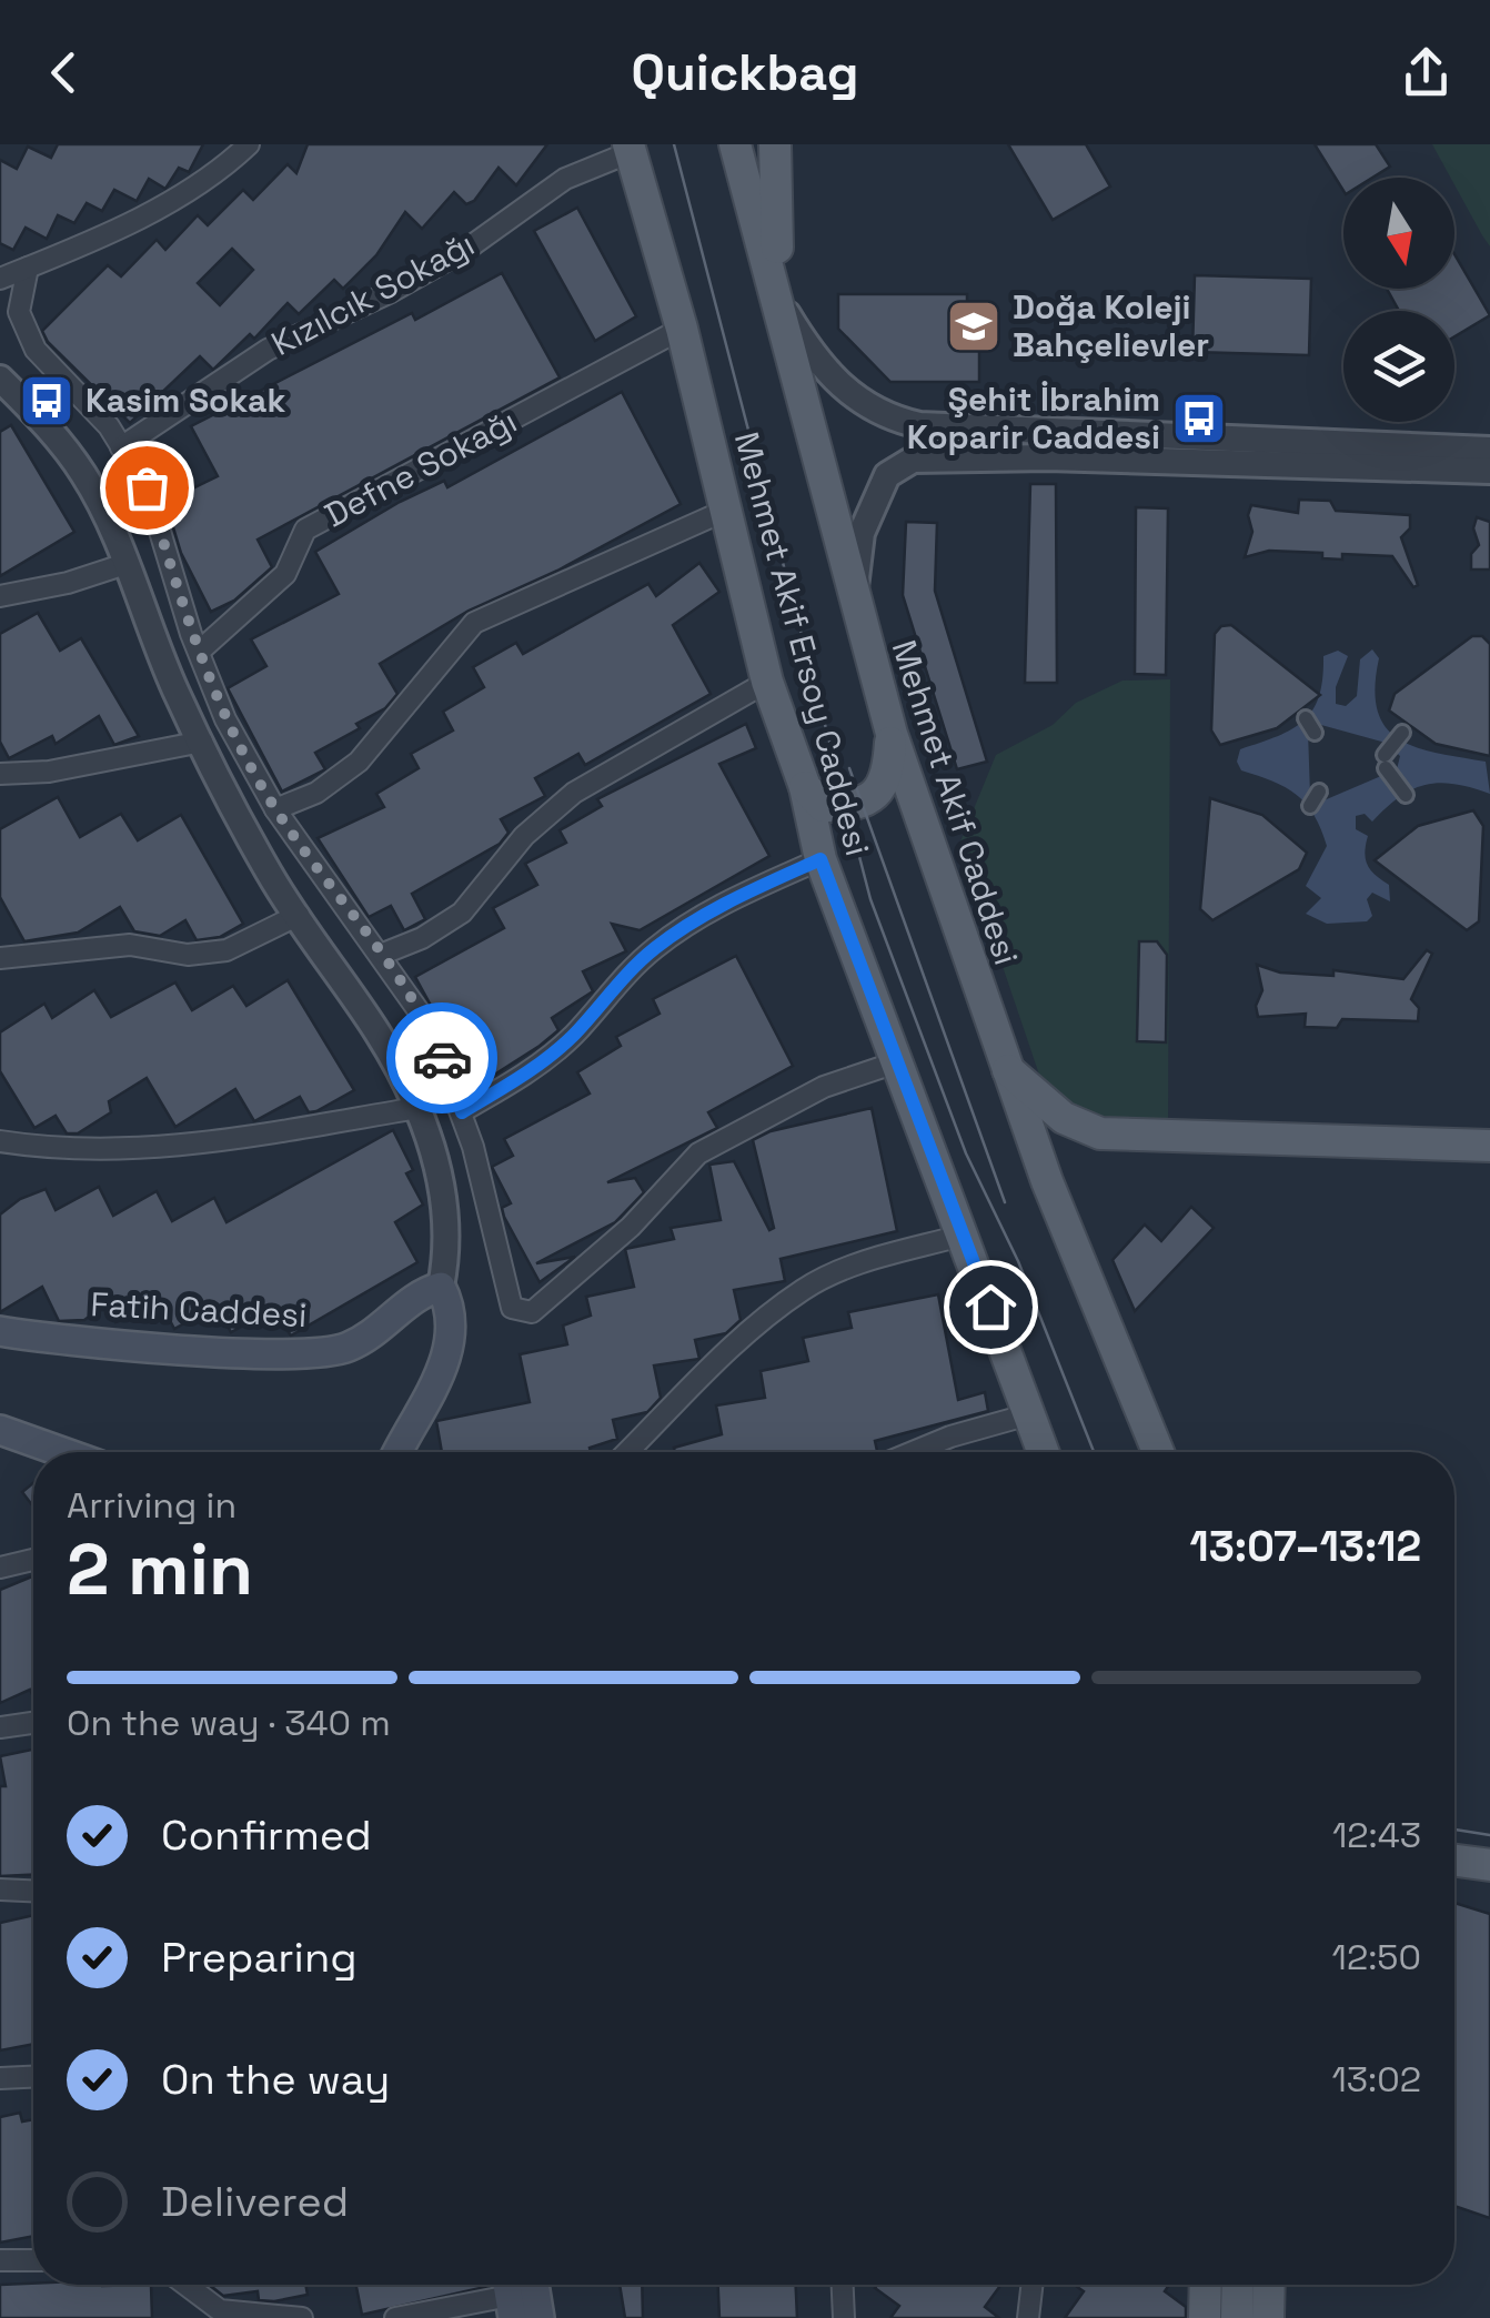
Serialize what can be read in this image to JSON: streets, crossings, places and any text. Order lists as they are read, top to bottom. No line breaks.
{"streets":{"main road":["Mehmet Akif Ersoy Caddesi","Mehmet Akif Caddesi","Fatih Caddesi"],"street":["Kızılcık Sokağı","Defne Sokağı"]},"crossings":[["Kızılcık Sokağı","Mehmet Akif Ersoy Caddesi"],["Defne Sokağı","Mehmet Akif Ersoy Caddesi"]],"places":{"school or university":["Doğa Koleji Bahçelievler"],"bus stop":["Kasim Sokak","Şehit İbrahim Koparir Caddesi"]},"north":"bottom","page":{"header":"Quickbag","heading":["2 min","Arriving in","13:07–13:12"],"bar":"On the way · 340 m","list":[["Confirmed","12:43"],["Preparing","12:50"],["On the way","13:02"],"Delivered"]}}
